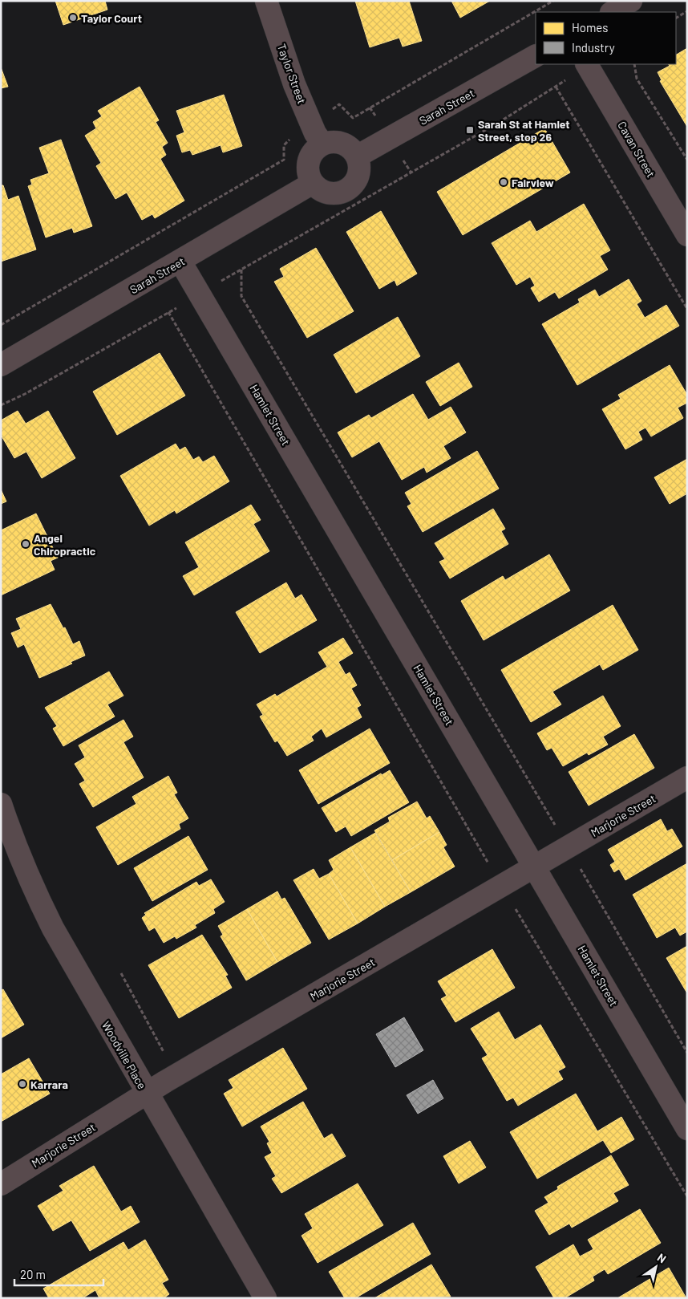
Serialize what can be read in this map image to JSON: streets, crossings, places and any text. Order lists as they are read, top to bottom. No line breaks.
{"streets":{"street":["Taylor Street","Sarah Street","Cavan Street","Hamlet Street","Marjorie Street","Woodville Place"]},"crossings":[["Taylor Street","Sarah Street"],["Sarah Street","Hamlet Street"],["Hamlet Street","Marjorie Street"],["Marjorie Street","Woodville Place"]],"places":{"other":["Taylor Court","Fairview","Angel Chiropractic","Karrara"],"transit":["Sarah St at Hamlet Street, stop 26"]},"legend":["Homes","Industry"],"scale_bar":"20 m","north":"top right"}
